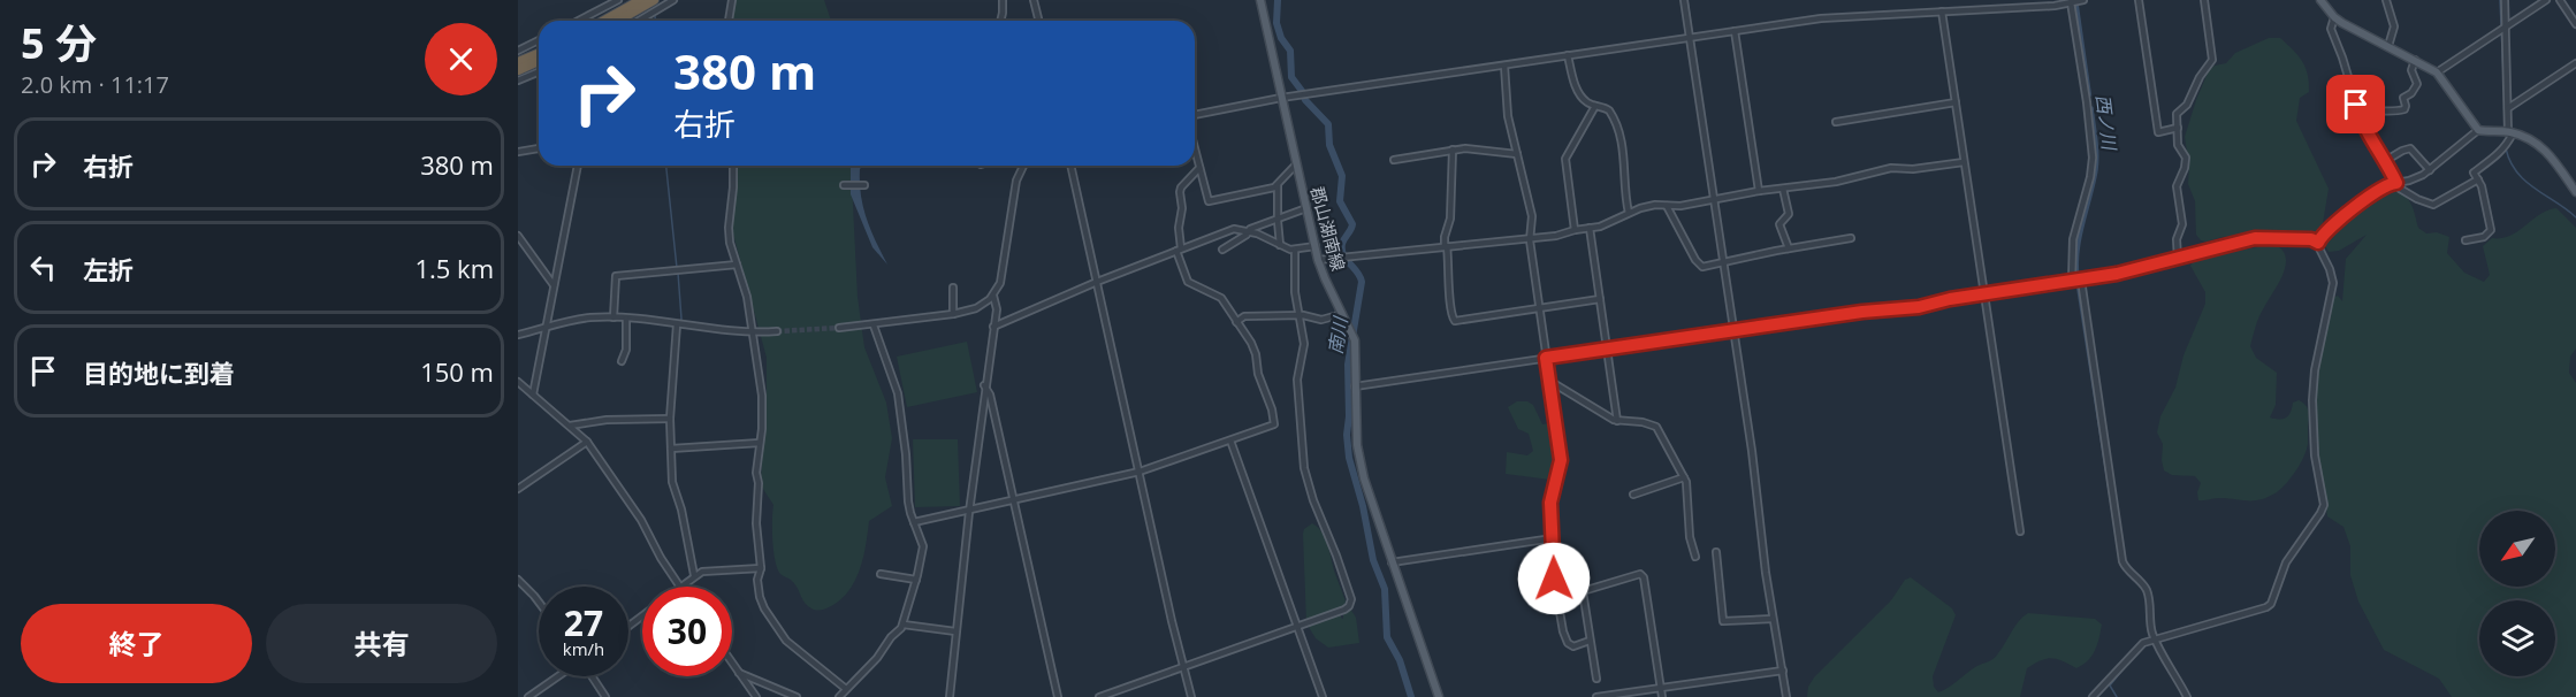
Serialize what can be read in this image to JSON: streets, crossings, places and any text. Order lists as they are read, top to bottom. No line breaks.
{"streets":{"main road":["郡山湖南線"]},"water":["西ノ川","南川"],"north":"bottom left","page":{"heading":["5 分","2.0 km · 11:17"],"turn":["380 m","右折"],"list":[{"name":"右折","value":"380 m"},{"name":"左折","value":"1.5 km"},{"name":"目的地に到着","value":"150 m"}],"speed":"27 km/h","limit":"30","buttons":["終了","共有"]}}
